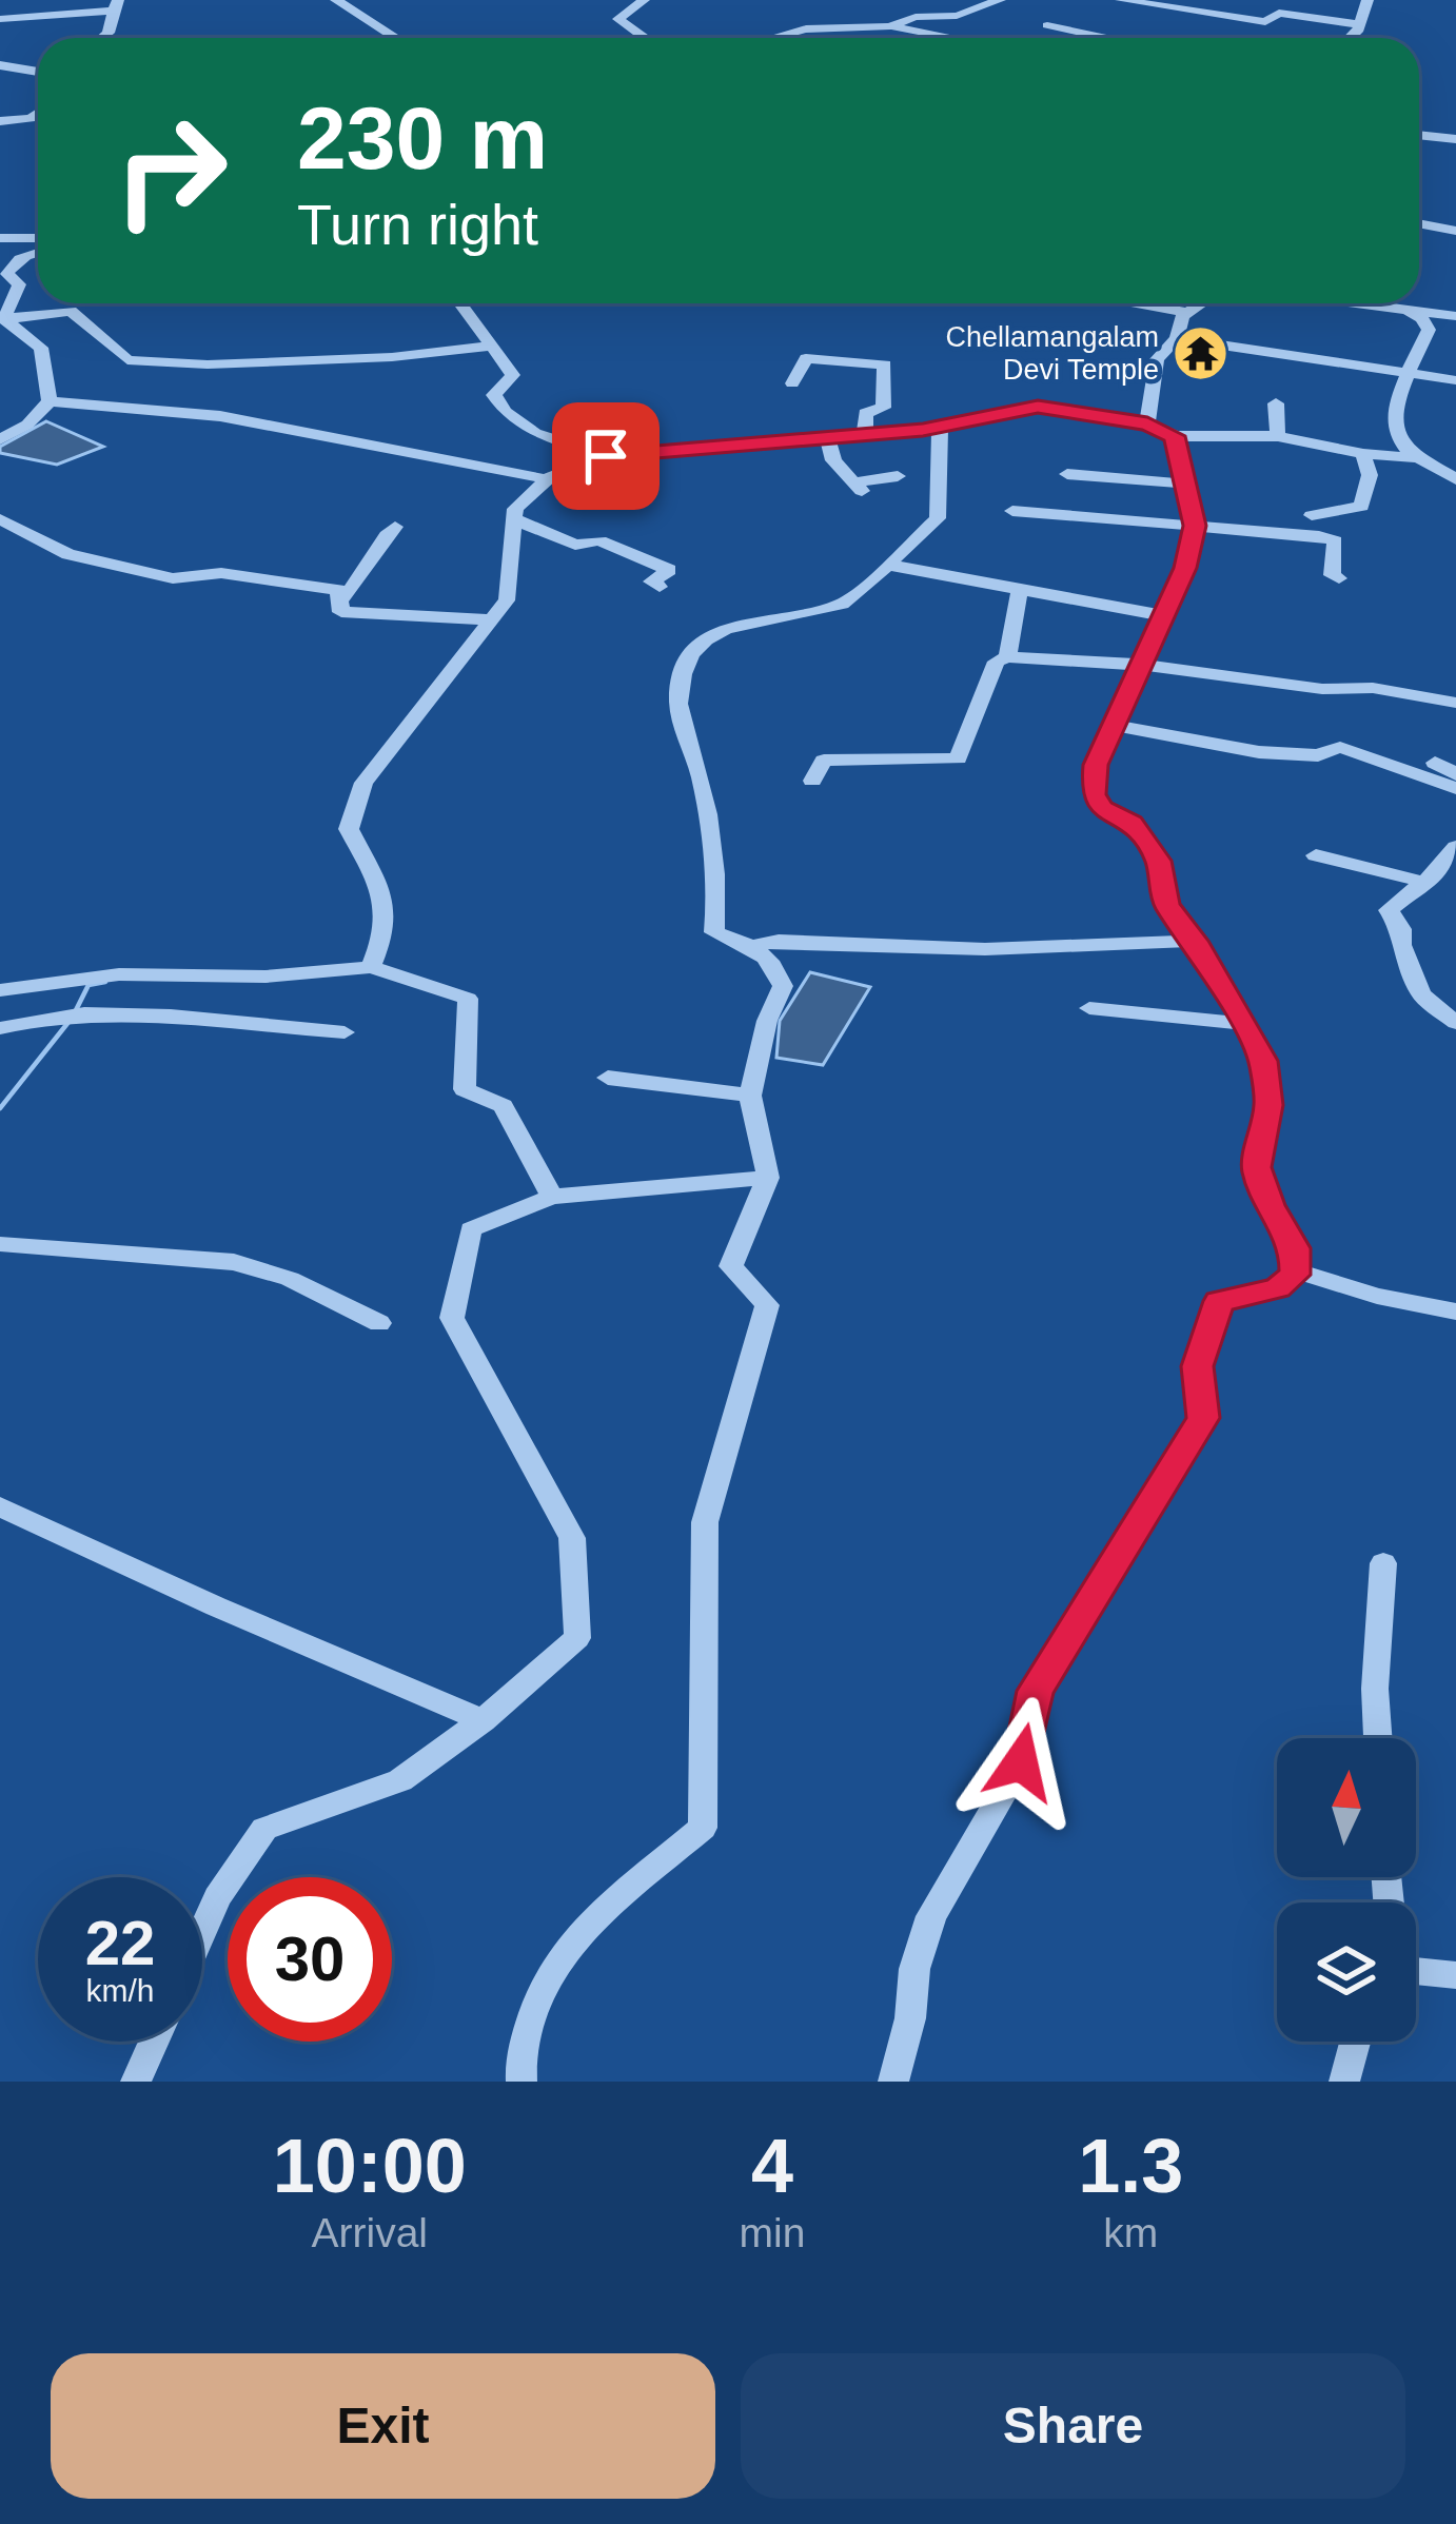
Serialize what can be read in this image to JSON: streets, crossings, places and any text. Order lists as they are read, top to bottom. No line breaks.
{"places":{"temple":["Chellamangalam Devi Temple"]},"north":"top","page":{"turn":["230 m","Turn right"],"speed":"22 km/h","limit":"30","eta":["10:00","Arrival","4","min","1.3","km"],"buttons":["Exit","Share"]}}
